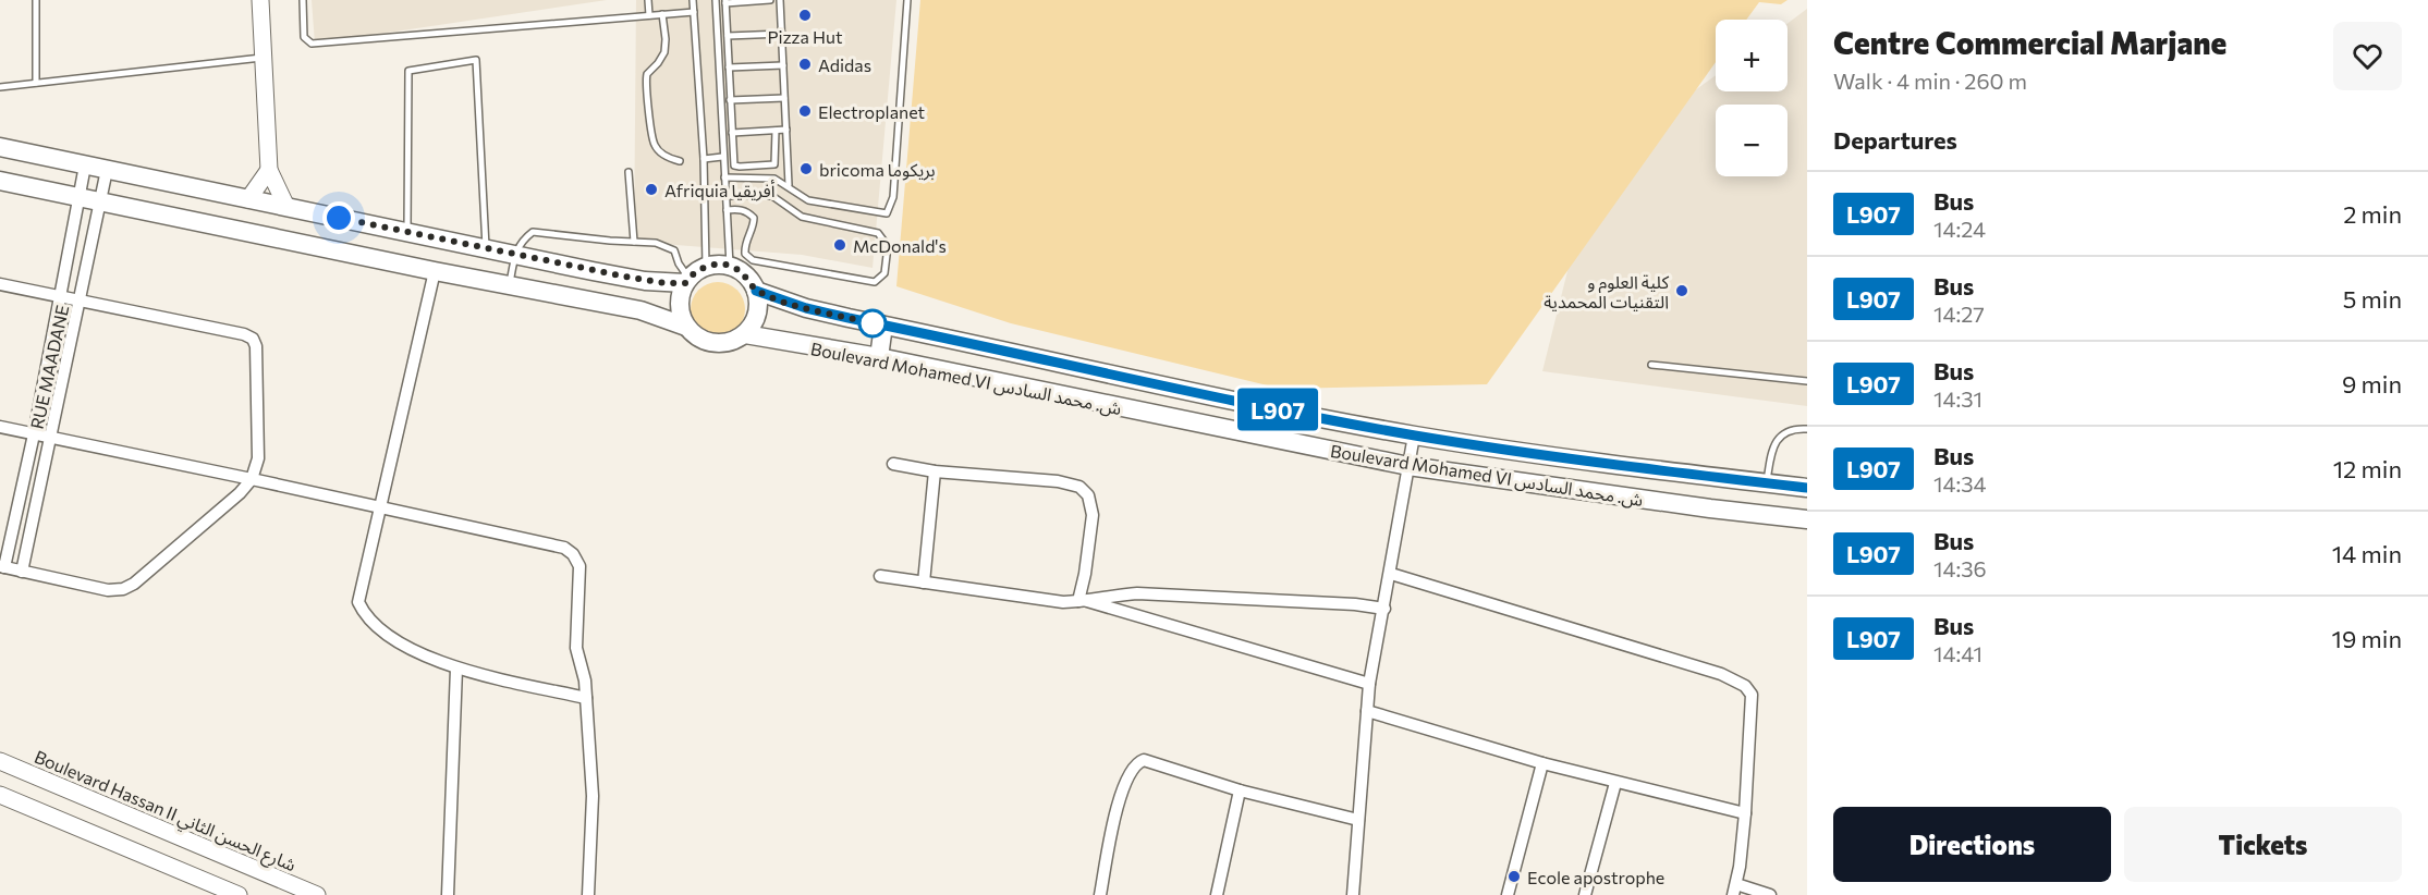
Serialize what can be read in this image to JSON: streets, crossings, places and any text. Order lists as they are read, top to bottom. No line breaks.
{"streets":{"main road":["Boulevard Mohamed VI ش. محمد السادس","Boulevard Hassan II شارع الحسن الثاني"],"street":["RUE MAADANE"]},"places":["Pizza Hut","Adidas","Electroplanet","bricoma بريكوما","Afriquia أفريقيا","McDonald's","كلية العلوم و التقنيات المحمدية","Ecole apostrophe"],"lines":["bus line L907"],"page":{"on_map":"L907","heading":[["Centre Commercial Marjane","Walk · 4 min · 260 m"],"Departures"],"map_buttons":["+","−"],"list":[{"mark":"L907","name":"Bus","note":"14:24","value":"2 min"},{"mark":"L907","name":"Bus","note":"14:27","value":"5 min"},{"mark":"L907","name":"Bus","note":"14:31","value":"9 min"},{"mark":"L907","name":"Bus","note":"14:34","value":"12 min"},{"mark":"L907","name":"Bus","note":"14:36","value":"14 min"},{"mark":"L907","name":"Bus","note":"14:41","value":"19 min"}],"buttons":["Directions","Tickets"]}}
